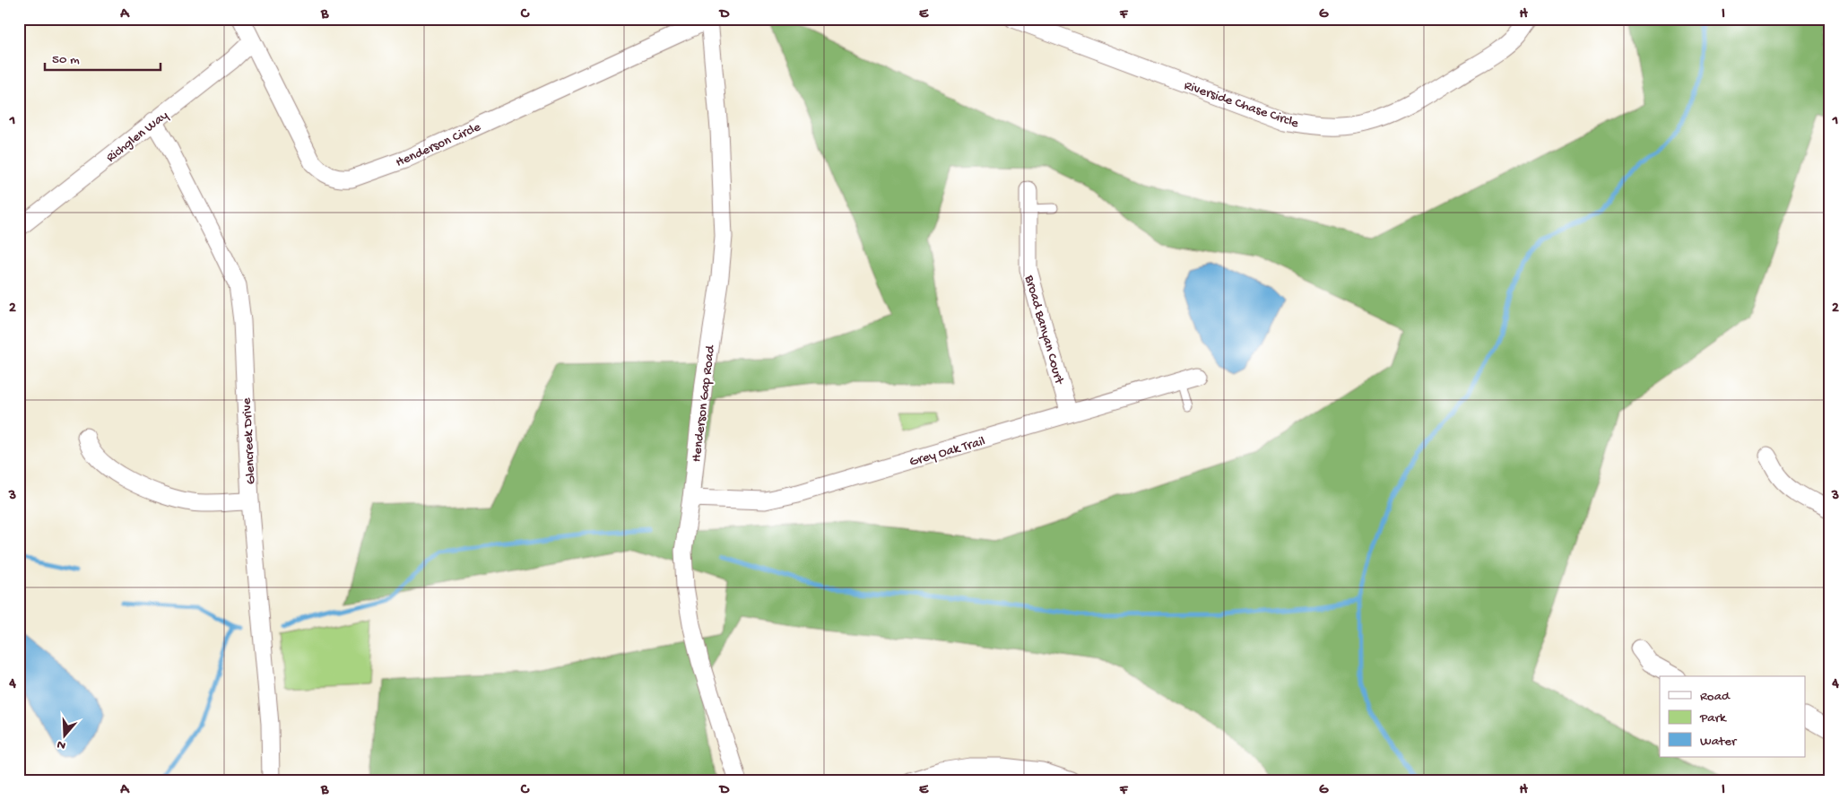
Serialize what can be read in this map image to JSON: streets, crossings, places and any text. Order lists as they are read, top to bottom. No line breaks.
{"streets":{"street":["Riverside Chase Circle","Richglen Way","Henderson Circle","Broad Banyan Court","Henderson Gap Road","Glencreek Drive","Grey Oak Trail"]},"crossings":[["Richglen Way","Henderson Circle"],["Richglen Way","Glencreek Drive"],["Henderson Circle","Henderson Gap Road"],["Broad Banyan Court","Grey Oak Trail"],["Henderson Gap Road","Grey Oak Trail"]],"legend":["Road","Park","Water"],"scale_bar":"50 m","north":"bottom","grid":{"columns":["A","B","C","D","E","F","G","H","I"],"rows":["1","2","3","4"]}}
